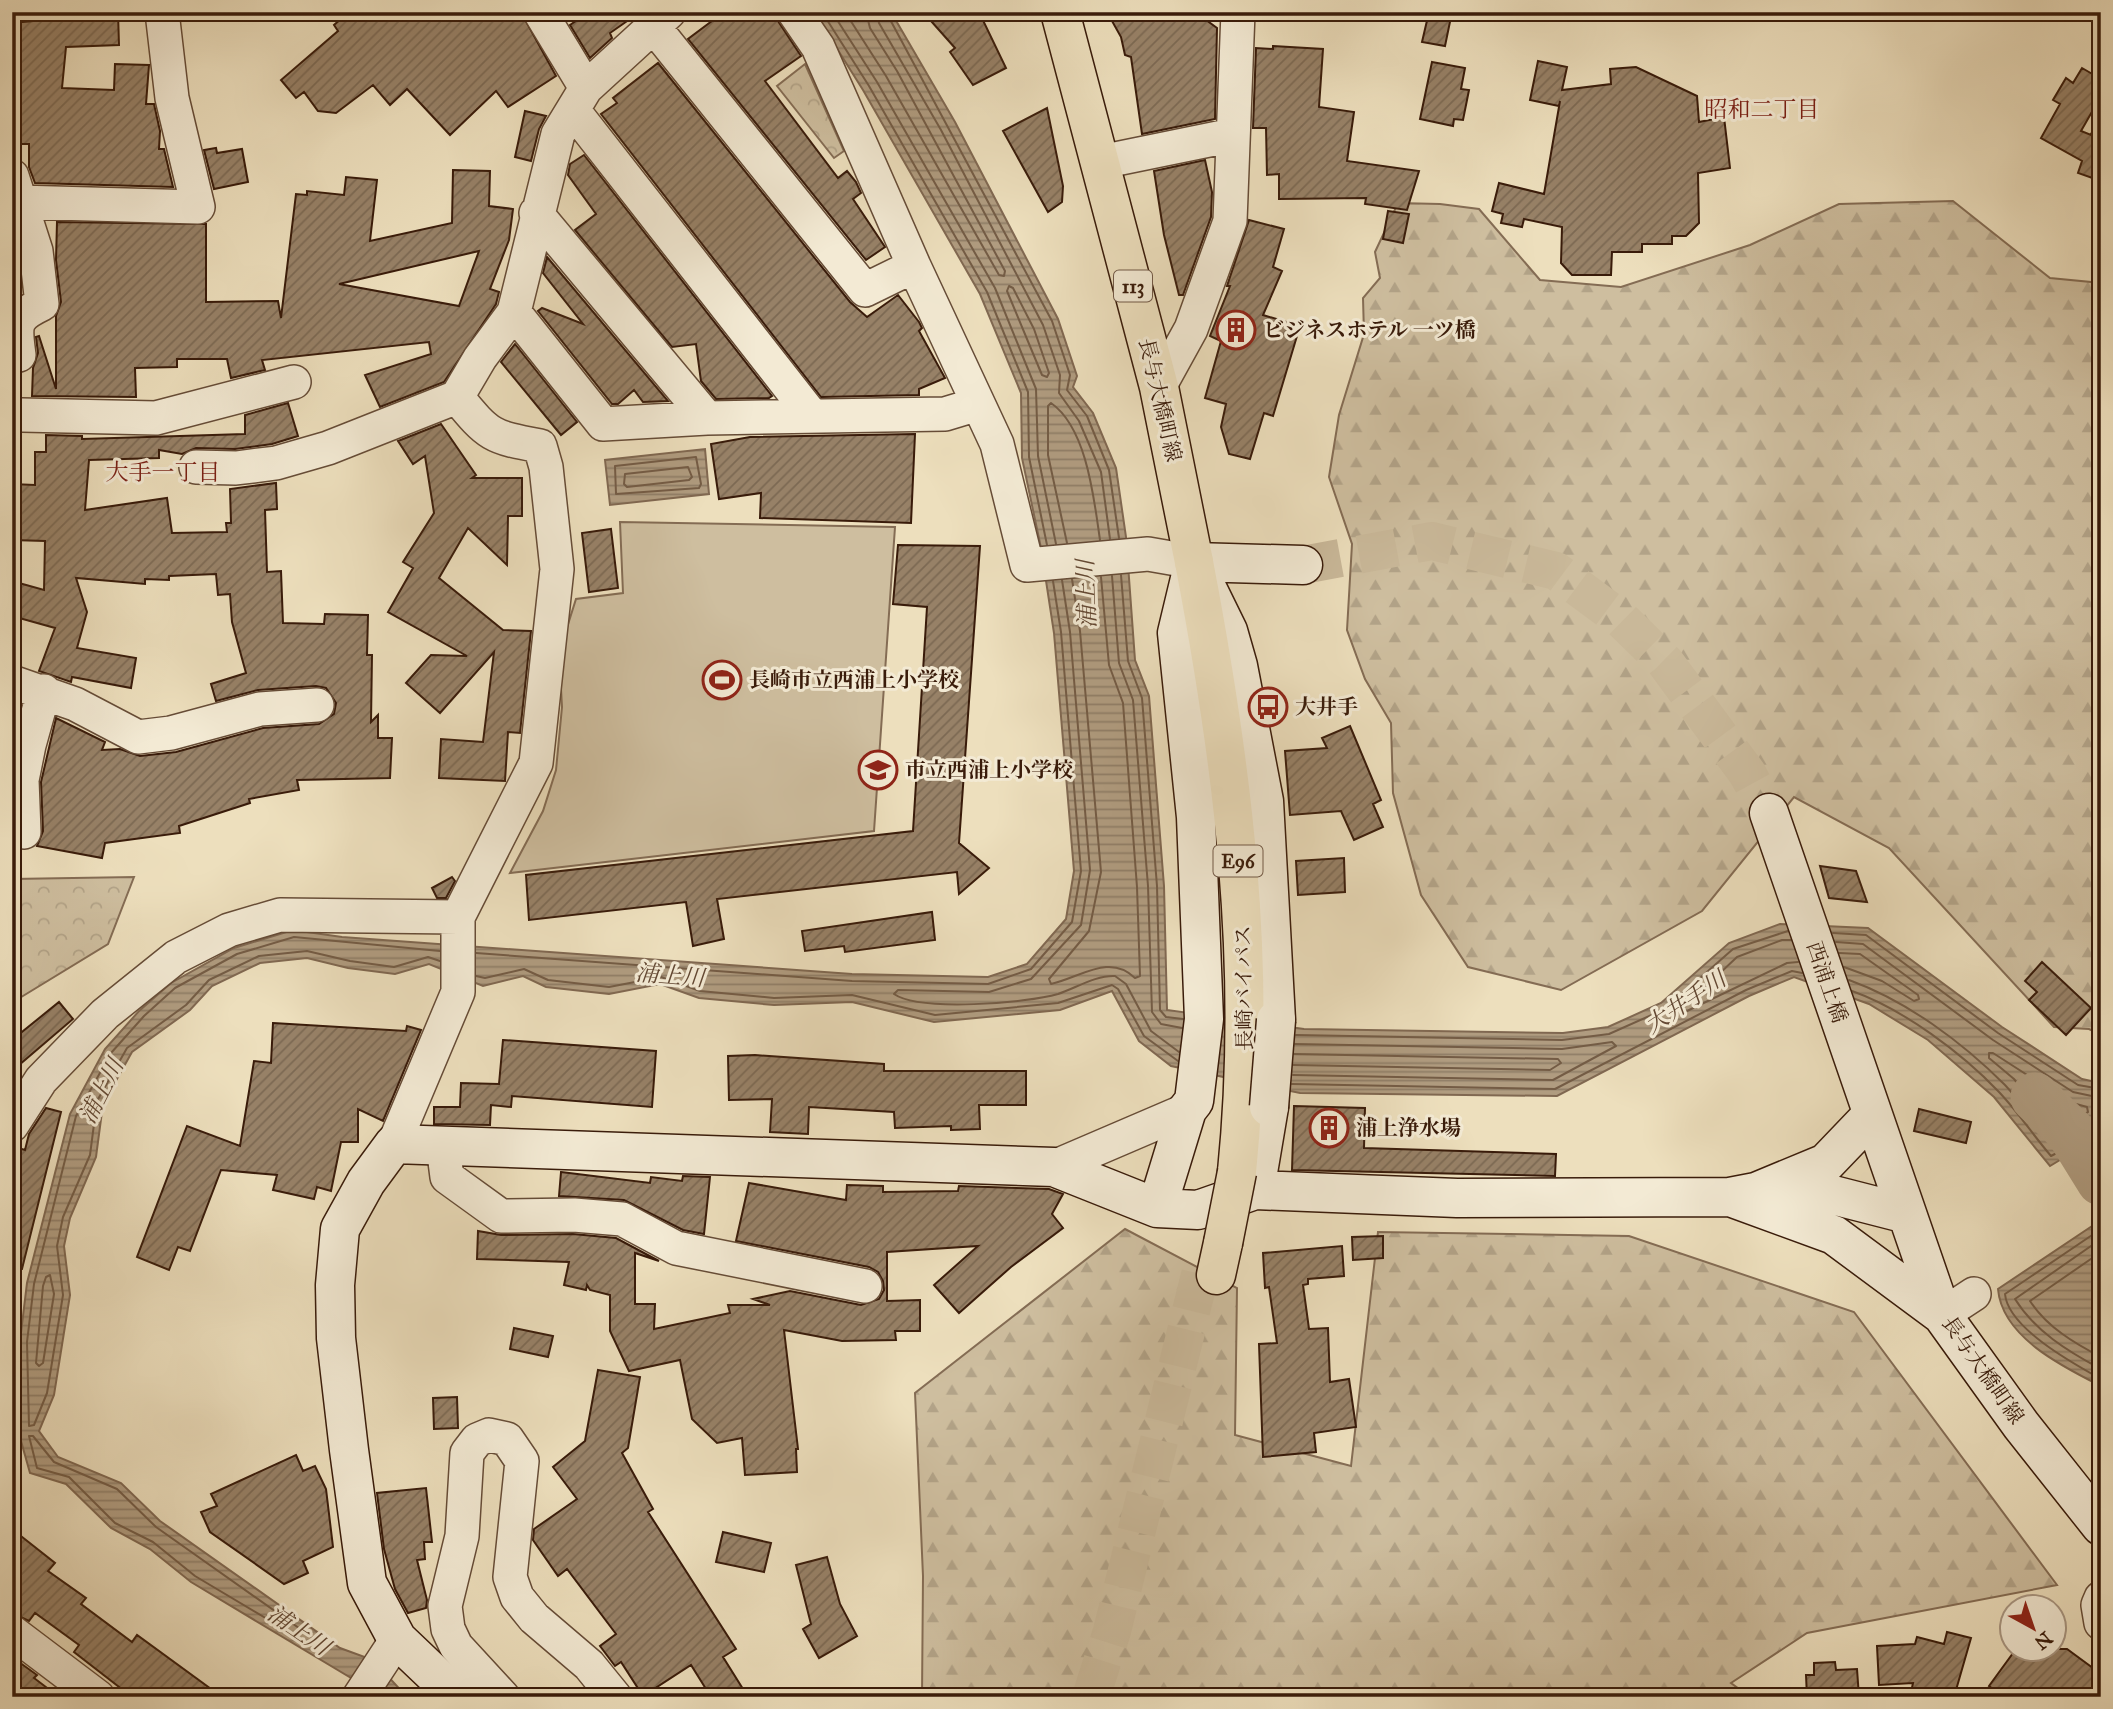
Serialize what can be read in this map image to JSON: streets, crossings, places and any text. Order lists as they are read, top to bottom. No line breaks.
{"streets":{"main road":["113","長与大橋町線","E96","長崎バイパス"],"street":["西浦上橋"]},"crossings":[["長与大橋町線","西浦上橋"],["長与大橋町線","長崎バイパス"]],"districts":["昭和二丁目","大手一丁目"],"water":["浦上川","大井手川"],"places":{"building":["ビジネスホテル 一ツ橋","浦上浄水場"],"sports":["長崎市立西浦上小学校"],"bus stop":["大井手"],"school or university":["市立西浦上小学校"]},"north":"bottom right"}
